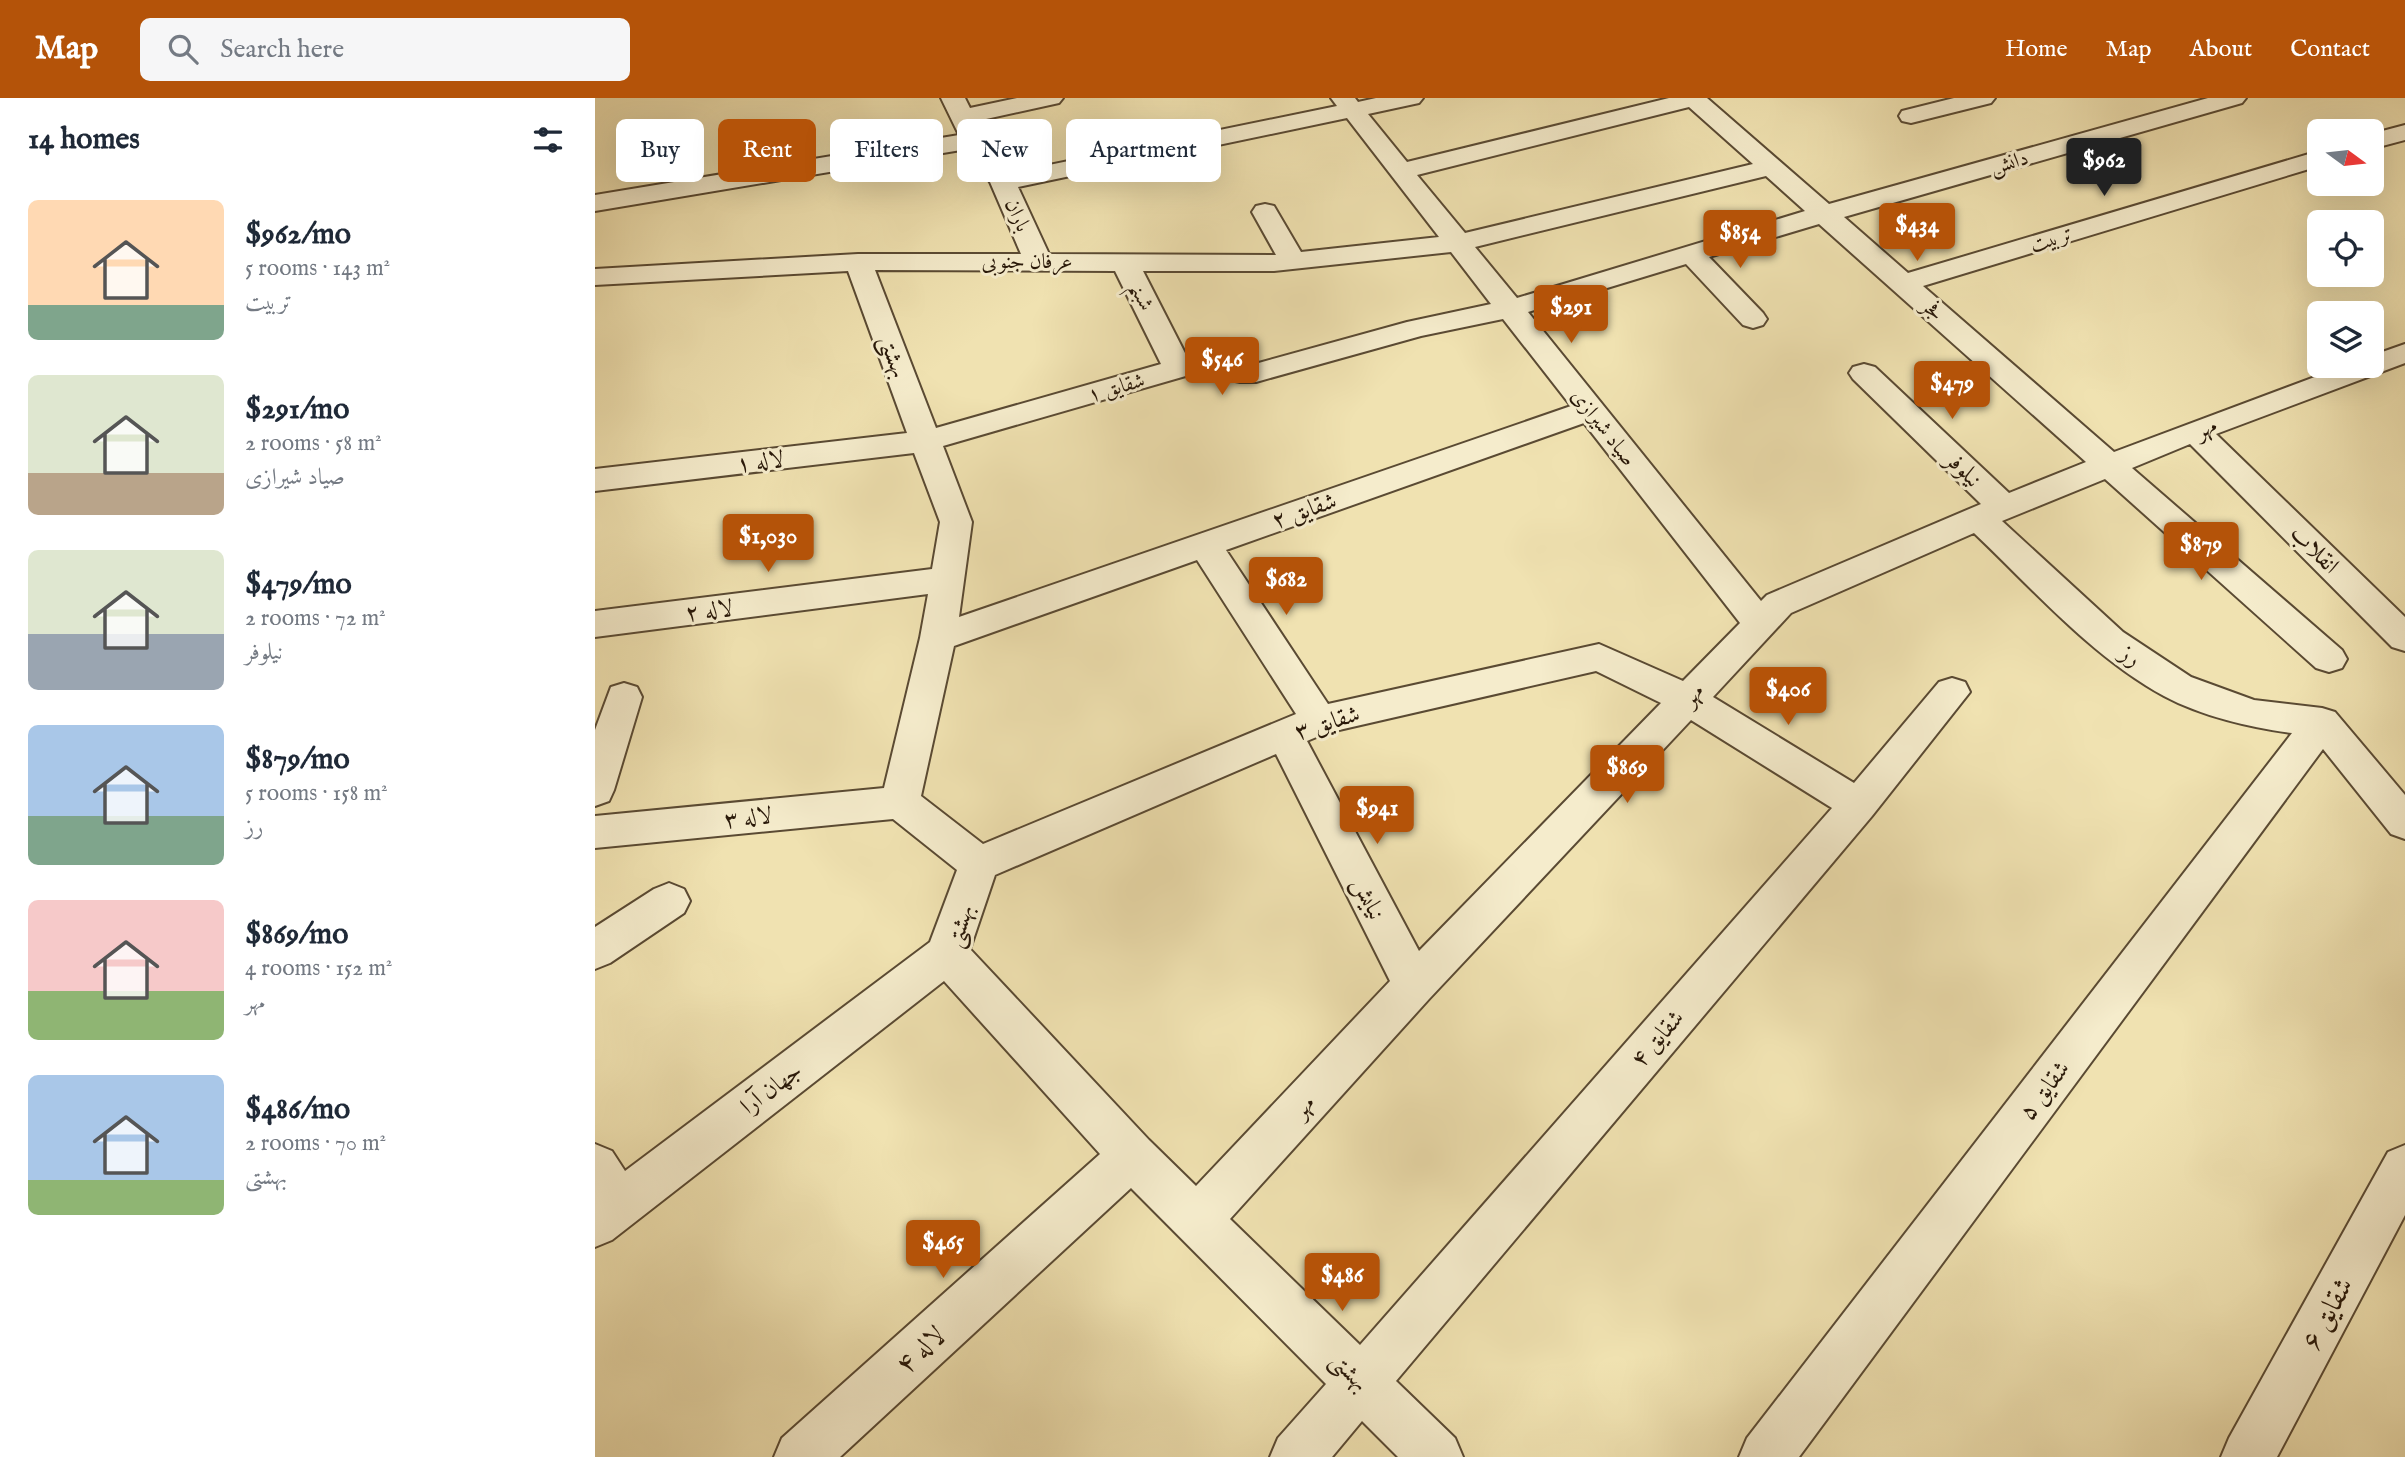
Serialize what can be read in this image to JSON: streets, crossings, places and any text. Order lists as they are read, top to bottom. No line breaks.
{"streets":{"street":["دانش","باران","تربیت","عرفان جنوبی","شبنم","فجر","بهشتی","شقایق ۱","صیاد شیرازی","مهر","لاله ۱","نیلوفر","شقایق ۲","انقلاب","لاله ۲","رز","شقایق ۳","لاله ۳","نیایش","شقایق ۴","جهان آرا","شقایق ۵","شقایق ۶","لاله ۴"]},"crossings":[["دانش","فجر"],["دانش","شقایق ۱"],["باران","عرفان جنوبی"],["تربیت","فجر"],["عرفان جنوبی","شبنم"],["عرفان جنوبی","فجر"],["عرفان جنوبی","بهشتی"],["عرفان جنوبی","صیاد شیرازی"],["شبنم","شقایق ۱"],["فجر","مهر"],["بهشتی","شقایق ۱"],["بهشتی","مهر"],["بهشتی","لاله ۱"],["بهشتی","شقایق ۲"],["بهشتی","لاله ۲"],["بهشتی","شقایق ۳"],["بهشتی","لاله ۳"],["بهشتی","شقایق ۴"],["بهشتی","جهان آرا"],["بهشتی","لاله ۴"],["شقایق ۱","صیاد شیرازی"],["شقایق ۱","لاله ۱"],["صیاد شیرازی","مهر"],["صیاد شیرازی","شقایق ۲"],["مهر","نیلوفر"],["مهر","انقلاب"],["مهر","رز"],["مهر","شقایق ۳"],["مهر","نیایش"],["نیلوفر","رز"],["شقایق ۲","نیایش"],["رز","شقایق ۵"],["شقایق ۳","نیایش"],["شقایق ۳","شقایق ۴"]],"north":"right","page":{"header":"Map","search":"Search here","nav":["Home","Map","About","Contact"],"heading":"14 homes","chip":["Buy","Rent","Filters","New","Apartment"],"price":["$962","$434","$854","$291","$546","$479","$1,030","$879","$682","$406","$869","$941","$465","$486"],"list":[{"name":"$962/mo","note":"5 rooms · 143 m² · تربیت"},{"name":"$291/mo","note":"2 rooms · 58 m² · صیاد شیرازی"},{"name":"$479/mo","note":"2 rooms · 72 m² · نیلوفر"},{"name":"$879/mo","note":"5 rooms · 158 m² · رز"},{"name":"$869/mo","note":"4 rooms · 152 m² · مهر"},{"name":"$486/mo","note":"2 rooms · 70 m² · بهشتی"}]}}
